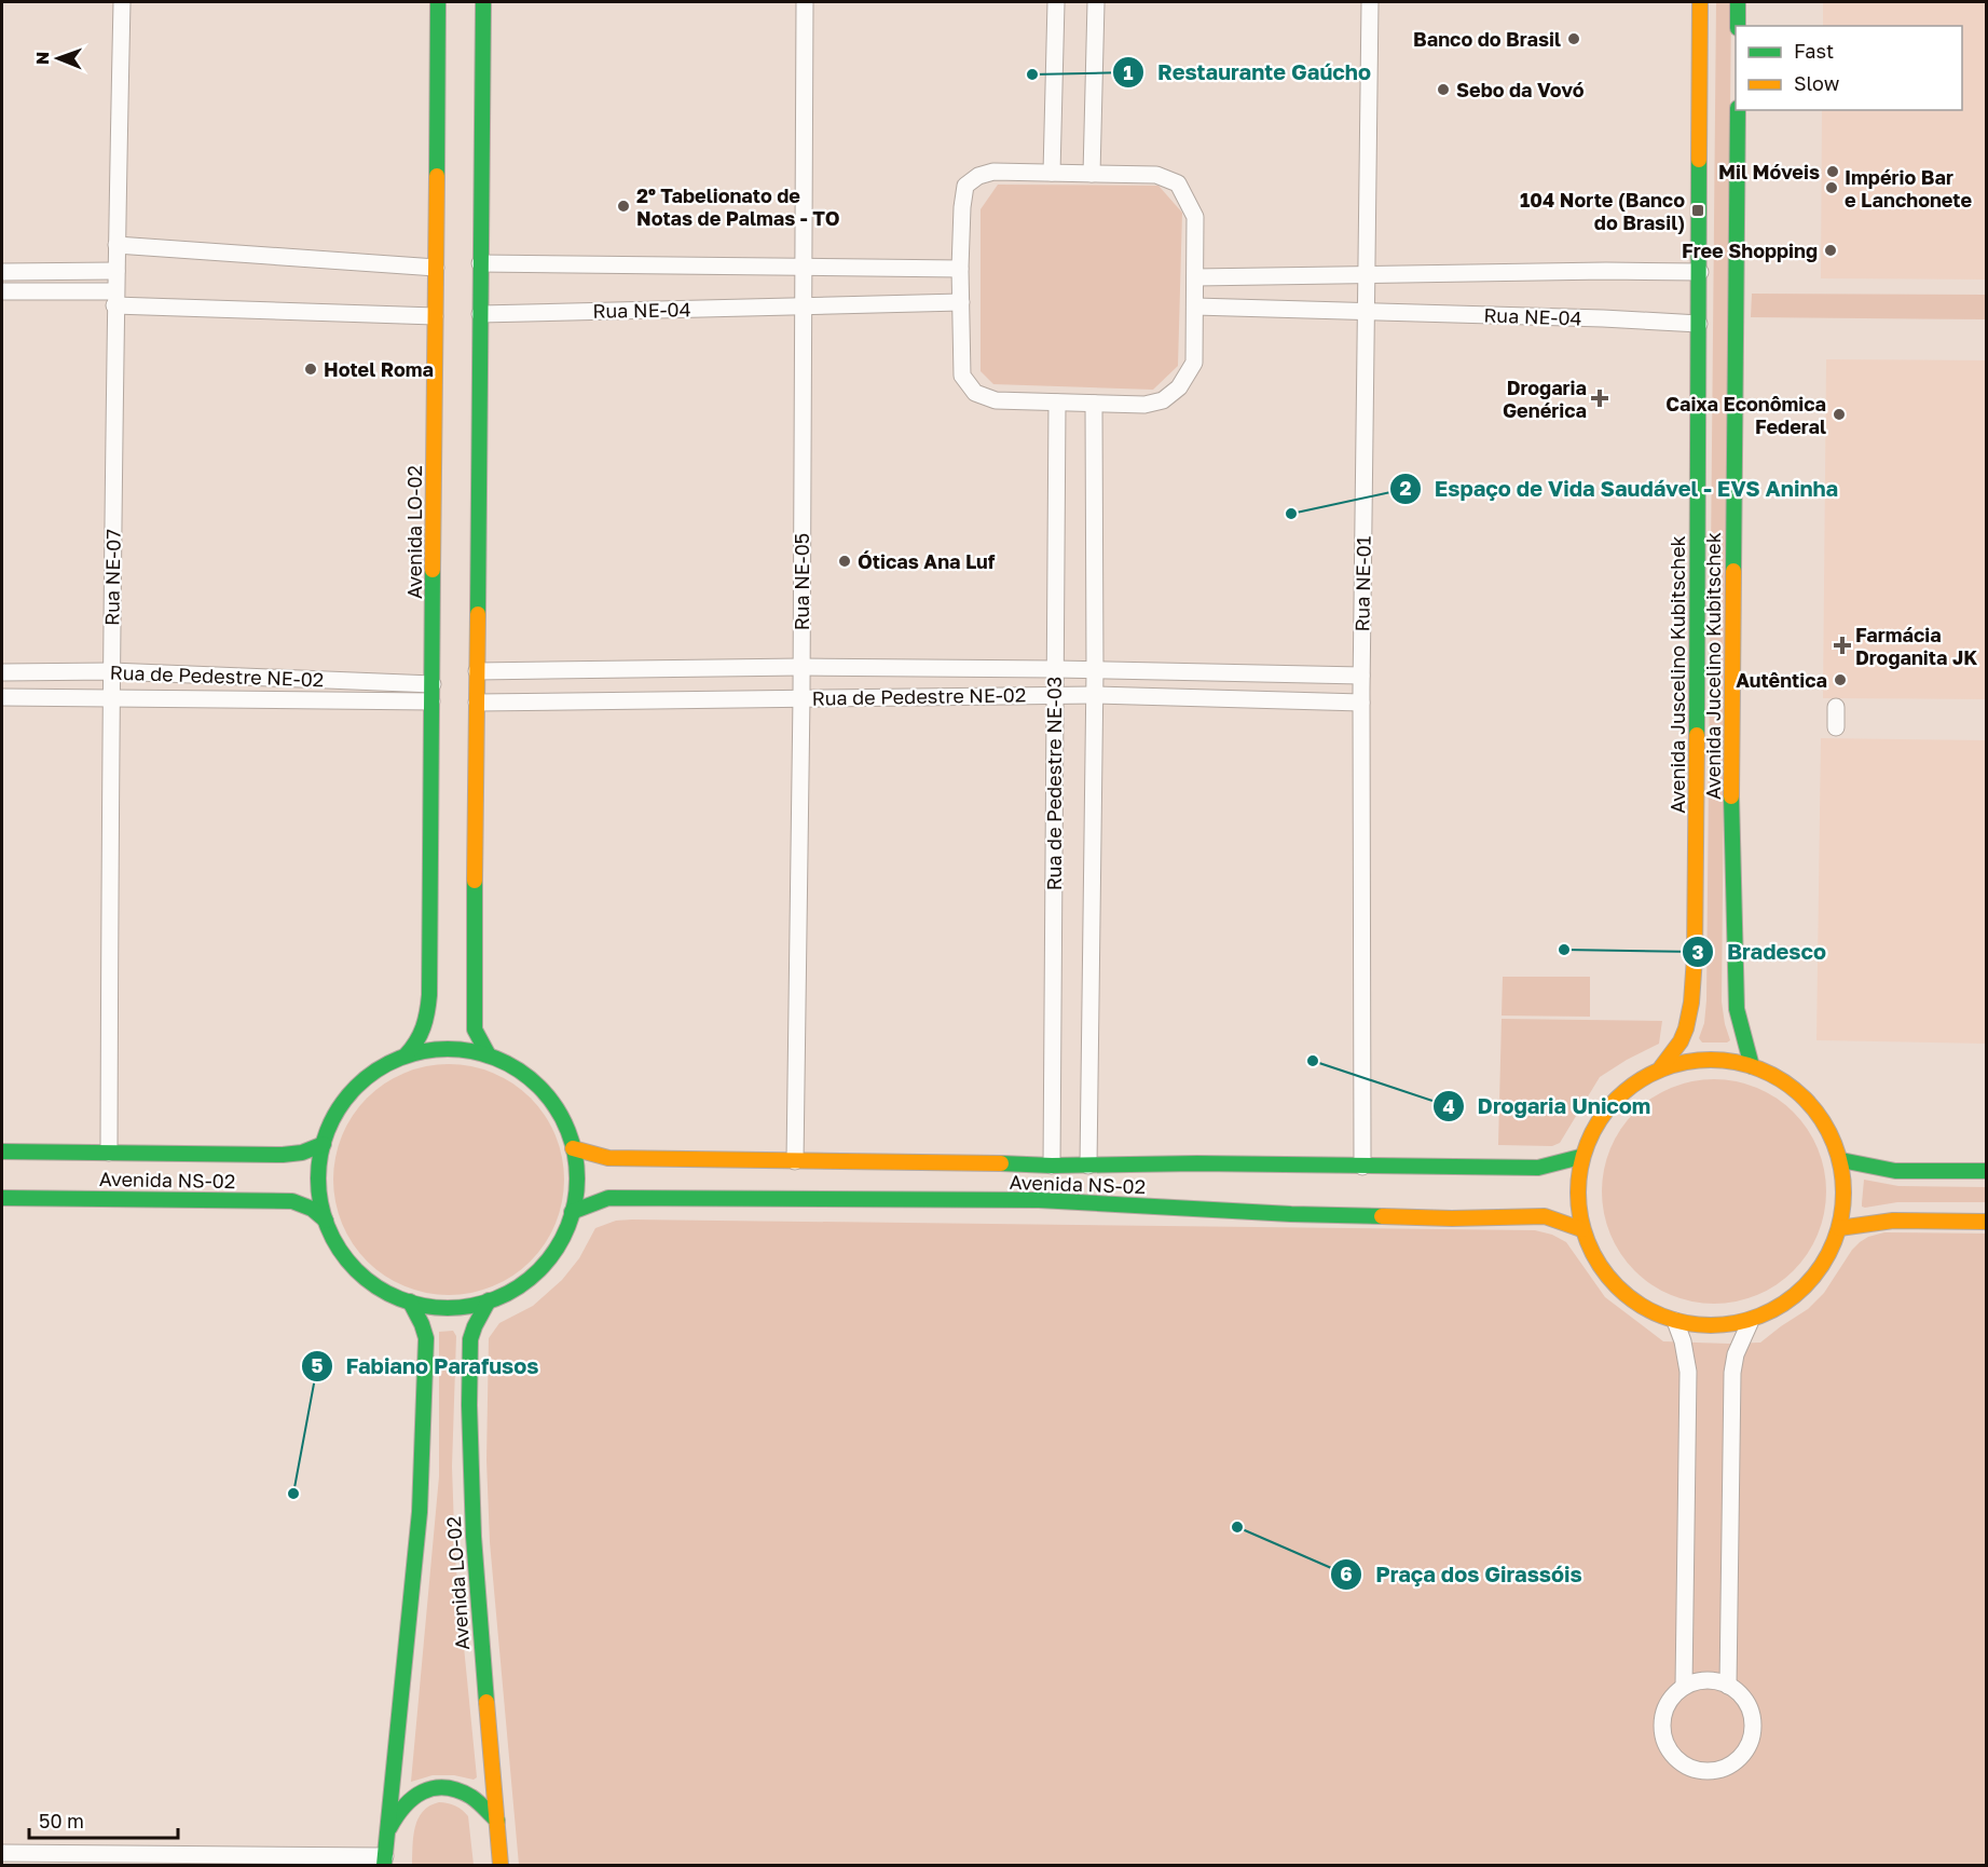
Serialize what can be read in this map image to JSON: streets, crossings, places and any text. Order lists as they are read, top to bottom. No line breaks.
{"streets":{"main road":["Avenida LO-02","Avenida Jucelino Kubitschek","Avenida Juscelino Kubitschek","Avenida NS-02"],"street":["Rua NE-04","Rua NE-07","Rua NE-05","Rua NE-01","Rua de Pedestre NE-02","Rua de Pedestre NE-03"]},"crossings":[["Rua NE-04","Rua NE-05"],["Rua NE-04","Rua NE-01"],["Rua NE-04","Avenida Juscelino Kubitschek"],["Avenida LO-02","Rua de Pedestre NE-02"],["Rua NE-07","Rua de Pedestre NE-02"],["Rua NE-07","Avenida NS-02"],["Rua NE-05","Rua de Pedestre NE-02"],["Rua NE-05","Avenida NS-02"],["Rua NE-01","Rua de Pedestre NE-02"],["Rua NE-01","Avenida NS-02"],["Rua de Pedestre NE-02","Rua de Pedestre NE-03"],["Rua de Pedestre NE-03","Avenida NS-02"]],"places":{"other":["Banco do Brasil","Restaurante Gaúcho","Sebo da Vovó","Mil Móveis","Império Bar e Lanchonete","2º Tabelionato de Notas de Palmas - TO","Free Shopping","Hotel Roma","Caixa Econômica Federal","Espaço de Vida Saudável - EVS Aninha","Óticas Ana Luf","Autêntica","Bradesco","Drogaria Unicom","Fabiano Parafusos","Praça dos Girassóis"],"transit":["104 Norte (Banco do Brasil)"],"health":["Drogaria Genérica","Farmácia Droganita JK"]},"legend":["Fast","Slow"],"scale_bar":"50 m","north":"left"}
